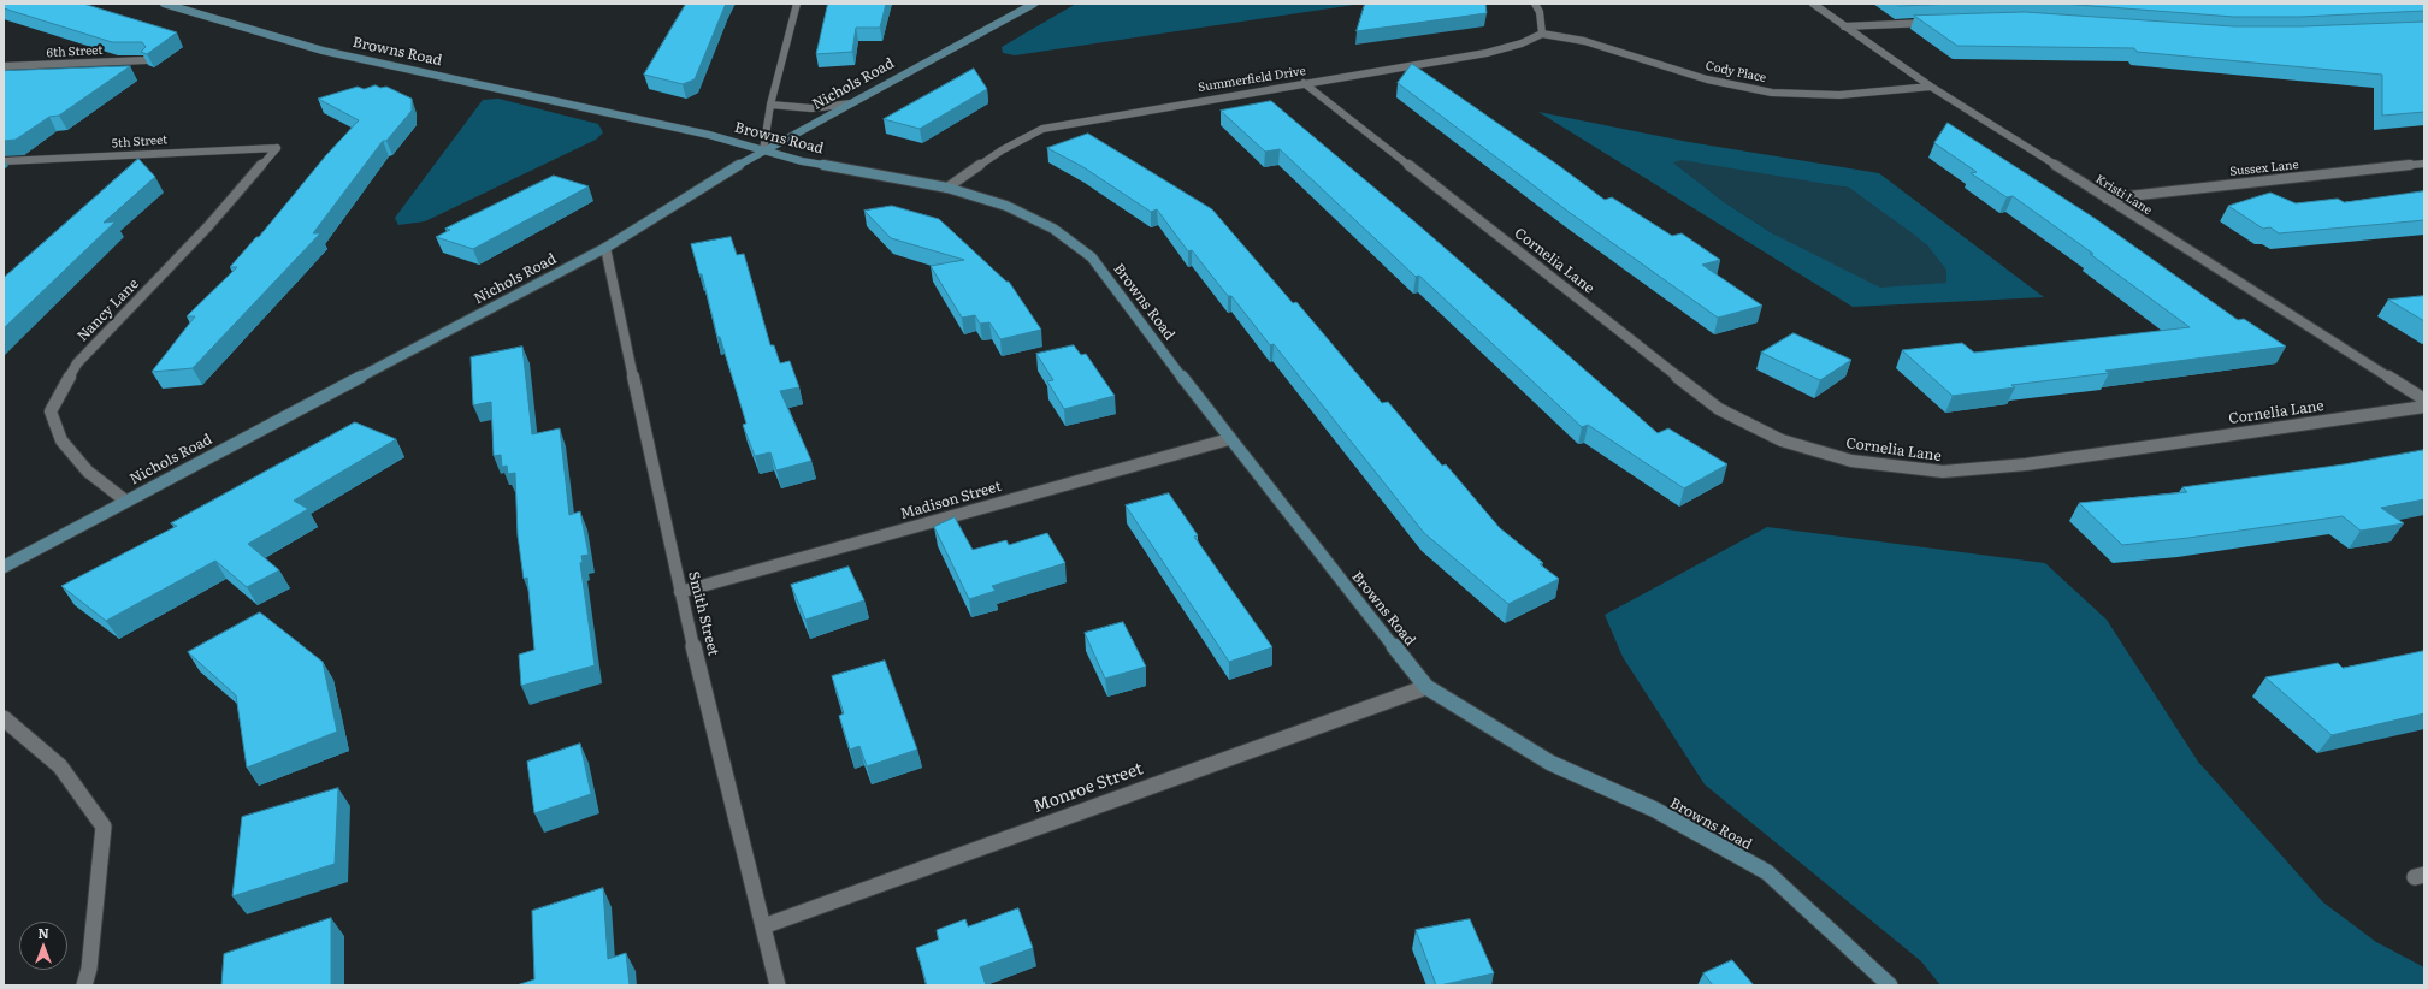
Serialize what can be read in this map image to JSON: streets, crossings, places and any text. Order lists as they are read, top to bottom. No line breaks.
{"streets":{"street":["6th Street","Browns Road","Cody Place","Summerfield Drive","Nichols Road","5th Street","Sussex Lane","Kristi Lane","Cornelia Lane","Nancy Lane","Madison Street","Smith Street","Monroe Street"]},"crossings":[["Browns Road","Summerfield Drive"],["Browns Road","Nichols Road"],["Browns Road","Madison Street"],["Browns Road","Monroe Street"],["Cody Place","Summerfield Drive"],["Cody Place","Kristi Lane"],["Summerfield Drive","Cornelia Lane"],["Nichols Road","Nancy Lane"],["Nichols Road","Smith Street"],["5th Street","Nancy Lane"],["Sussex Lane","Kristi Lane"],["Madison Street","Smith Street"],["Smith Street","Monroe Street"]],"north":"top"}
